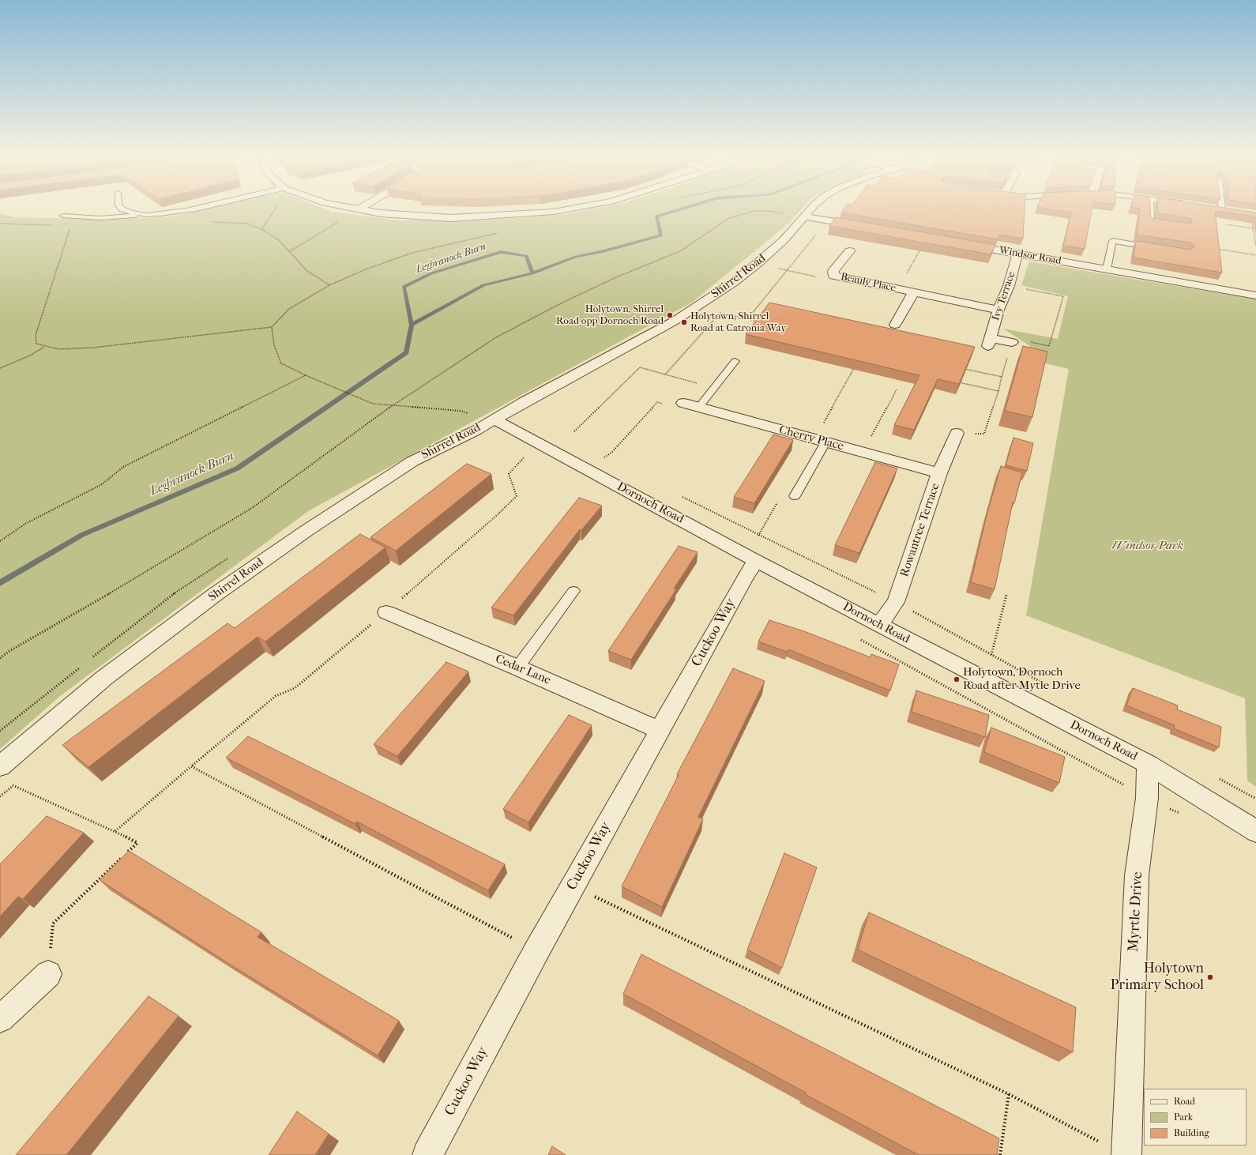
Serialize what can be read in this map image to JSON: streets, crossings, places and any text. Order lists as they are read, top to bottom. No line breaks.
{"streets":{"street":["Windsor Road","Shirrel Road","Beauly Place","Ivy Terrace","Cherry Place","Dornoch Road","Rowantree Terrace","Cuckoo Way","Cedar Lane","Myrtle Drive"]},"crossings":[["Windsor Road","Ivy Terrace"],["Shirrel Road","Dornoch Road"],["Beauly Place","Ivy Terrace"],["Cherry Place","Rowantree Terrace"],["Dornoch Road","Rowantree Terrace"],["Dornoch Road","Cuckoo Way"],["Dornoch Road","Myrtle Drive"],["Cuckoo Way","Cedar Lane"]],"water":["Legbranock Burn"],"parks":["Windsor Park"],"places":["Holytown, Shirrel Road opp Dornoch Road","Holytown, Shirrel Road at Catronia Way","Holytown, Dornoch Road after Mytle Drive","Holytown Primary School"],"legend":["Road","Park","Building"]}
